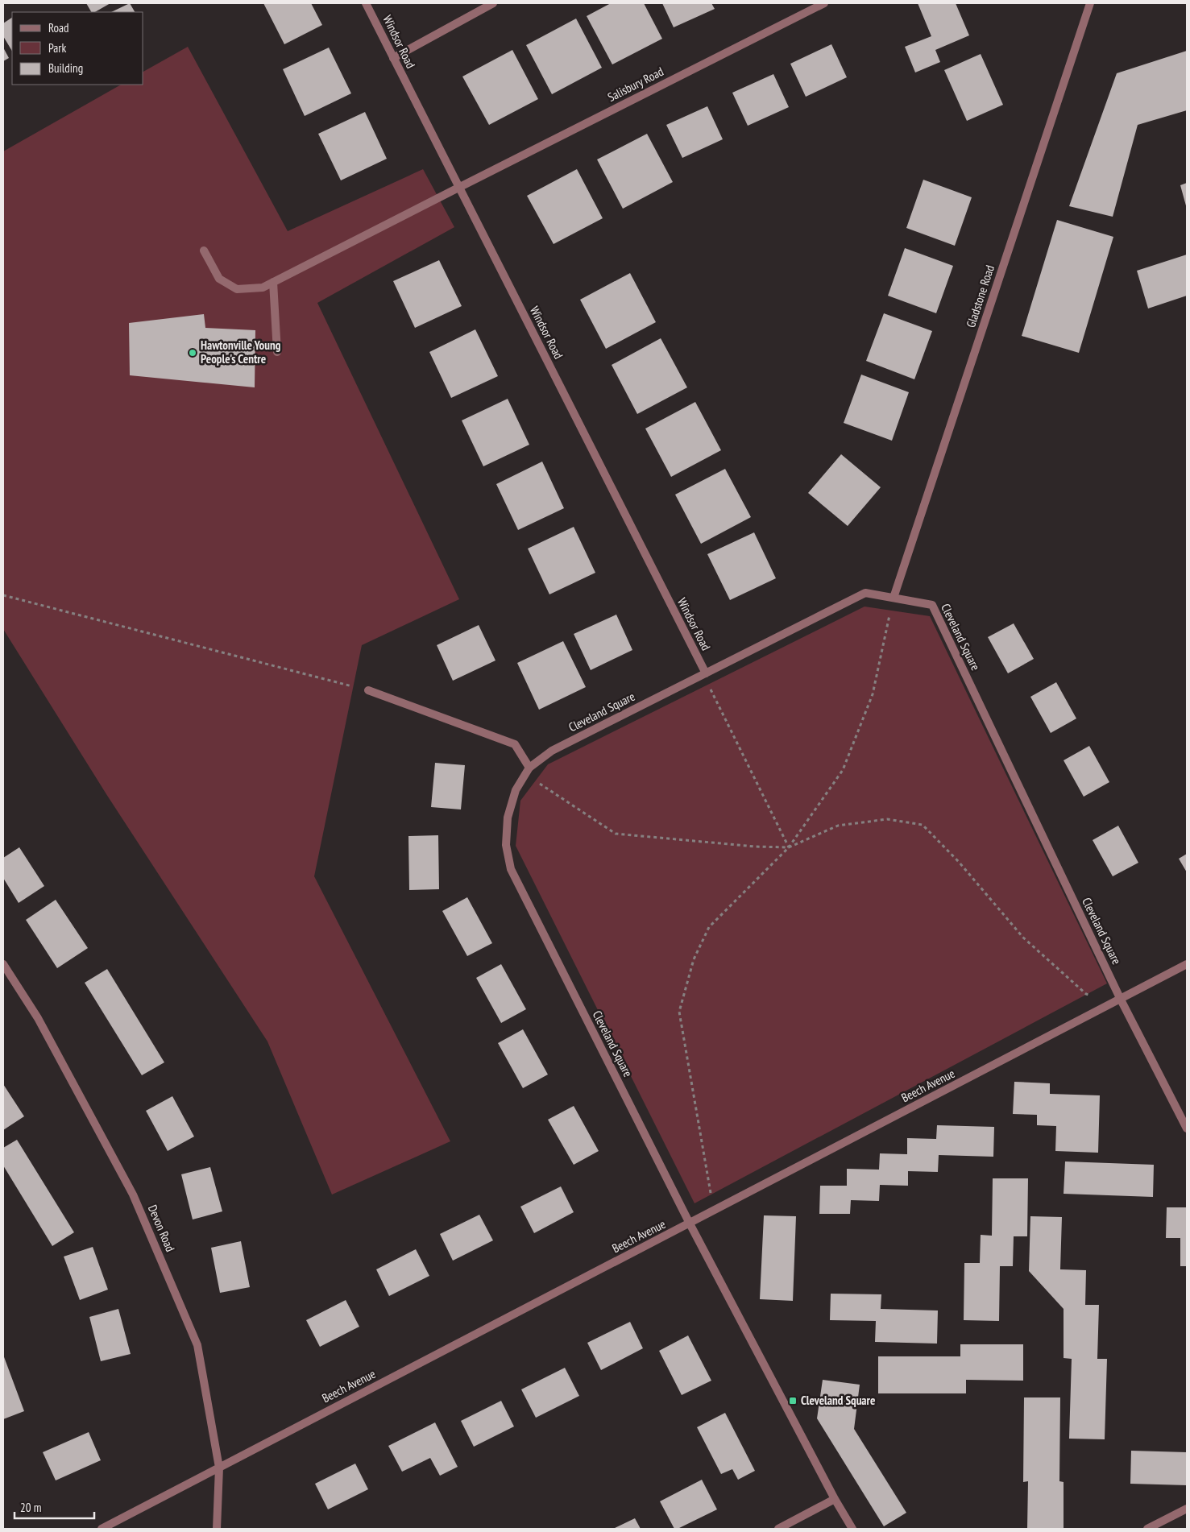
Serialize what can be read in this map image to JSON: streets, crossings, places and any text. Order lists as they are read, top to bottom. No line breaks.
{"streets":{"street":["Windsor Road","Salisbury Road","Gladstone Road","Cleveland Square","Beech Avenue","Devon Road"]},"crossings":[["Windsor Road","Salisbury Road"],["Windsor Road","Cleveland Square"],["Gladstone Road","Cleveland Square"],["Cleveland Square","Beech Avenue"],["Beech Avenue","Devon Road"]],"places":{"other":["Hawtonville Young People's Centre"],"transit":["Cleveland Square"]},"legend":["Road","Park","Building"],"scale_bar":"20 m"}
